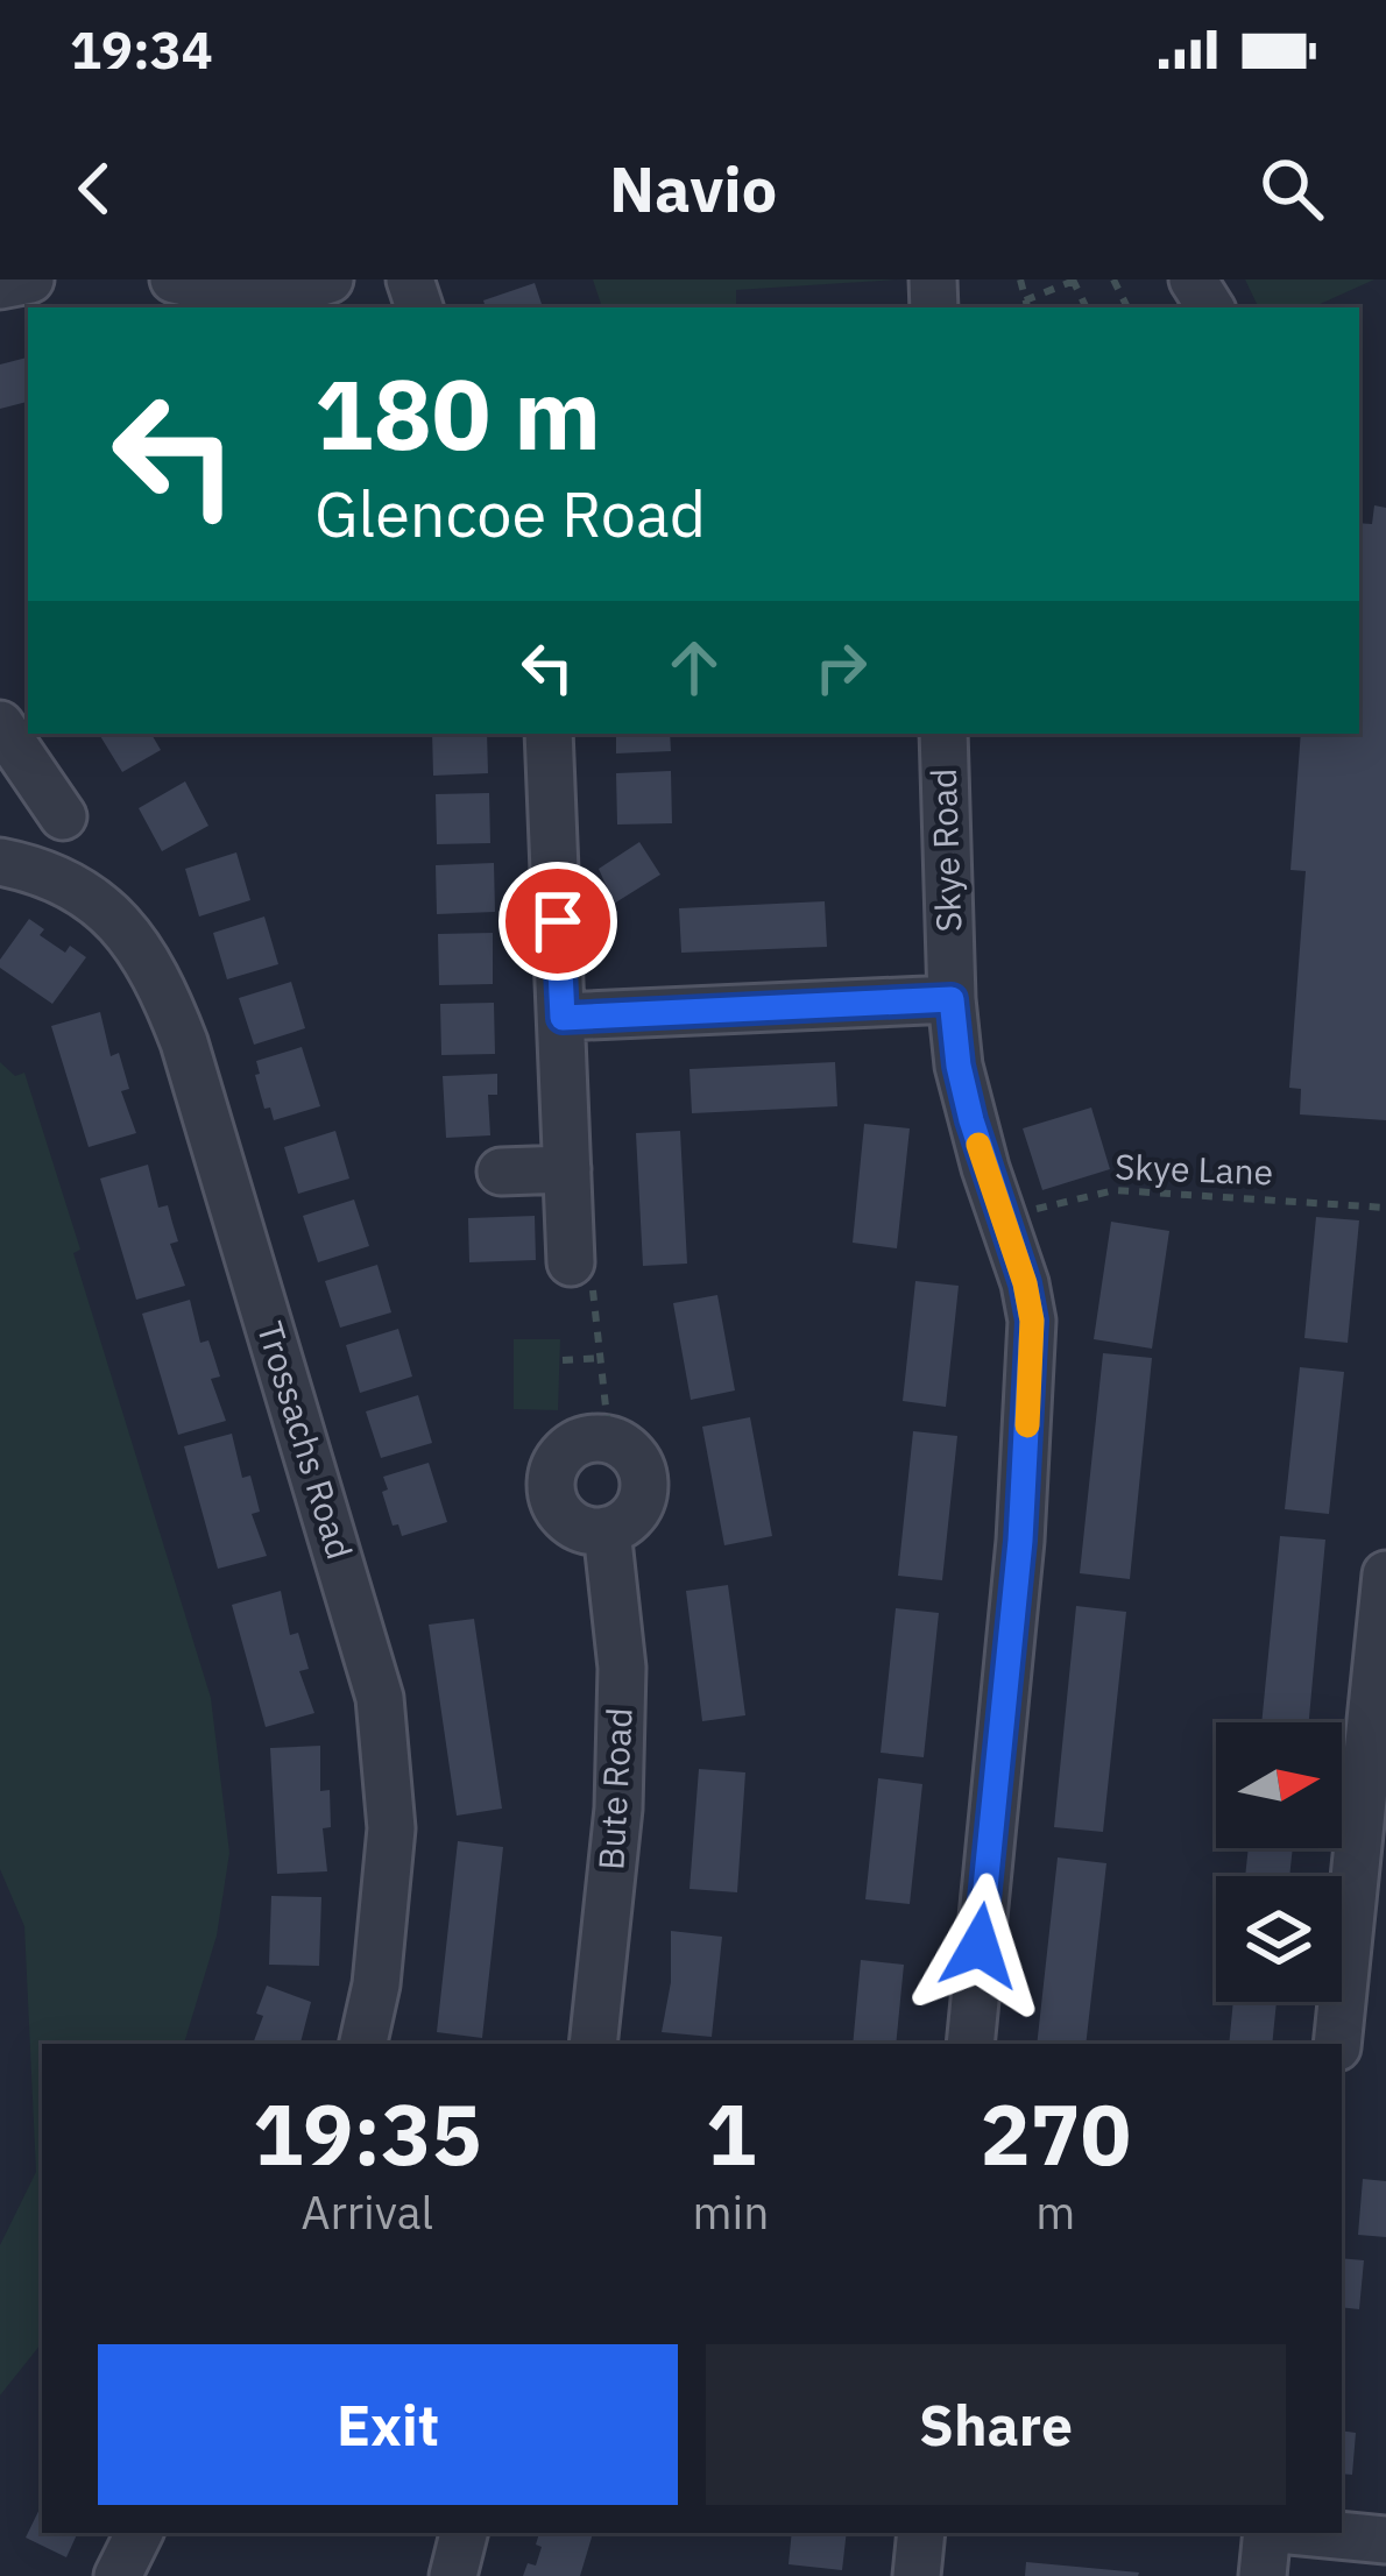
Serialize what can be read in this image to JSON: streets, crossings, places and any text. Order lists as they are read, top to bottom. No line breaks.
{"streets":{"street":["Skye Road","Trossachs Road","Bute Road"],"path":["Skye Lane"]},"crossings":[["Skye Road","Skye Lane"]],"north":"right","page":{"status":"19:34","header":"Navio","turn":["180 m","Glencoe Road"],"eta":["19:35","Arrival","1","min","270","m"],"buttons":["Exit","Share"]}}
